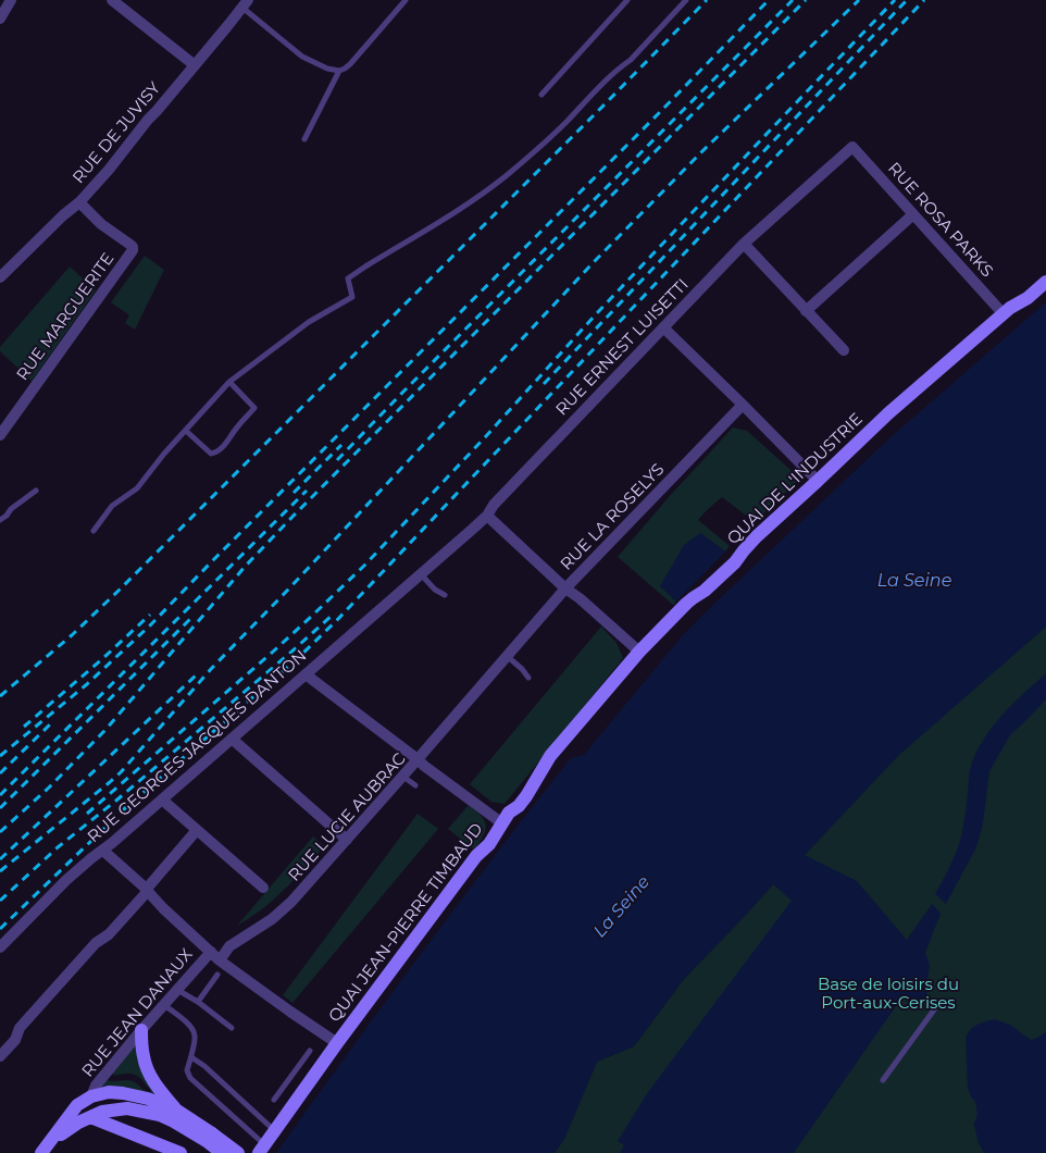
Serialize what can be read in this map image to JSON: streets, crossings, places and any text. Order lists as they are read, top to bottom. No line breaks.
{"streets":{"main road":["QUAI DE L'INDUSTRIE","QUAI JEAN-PIERRE TIMBAUD","RUE JEAN DANAUX"],"street":["RUE DE JUVISY","RUE ROSA PARKS","RUE MARGUERITE","RUE ERNEST LUISETTI","RUE LA ROSELYS","RUE GEORGES JACQUES DANTON","RUE LUCIE AUBRAC"]},"crossings":[["RUE DE JUVISY","RUE MARGUERITE"],["RUE ROSA PARKS","RUE ERNEST LUISETTI"],["RUE ROSA PARKS","QUAI DE L'INDUSTRIE"],["RUE ERNEST LUISETTI","RUE GEORGES JACQUES DANTON"],["QUAI DE L'INDUSTRIE","QUAI JEAN-PIERRE TIMBAUD"],["RUE LA ROSELYS","RUE LUCIE AUBRAC"],["RUE LUCIE AUBRAC","QUAI JEAN-PIERRE TIMBAUD"]],"water":["La Seine"],"parks":["Base de loisirs du Port-aux-Cerises"]}
